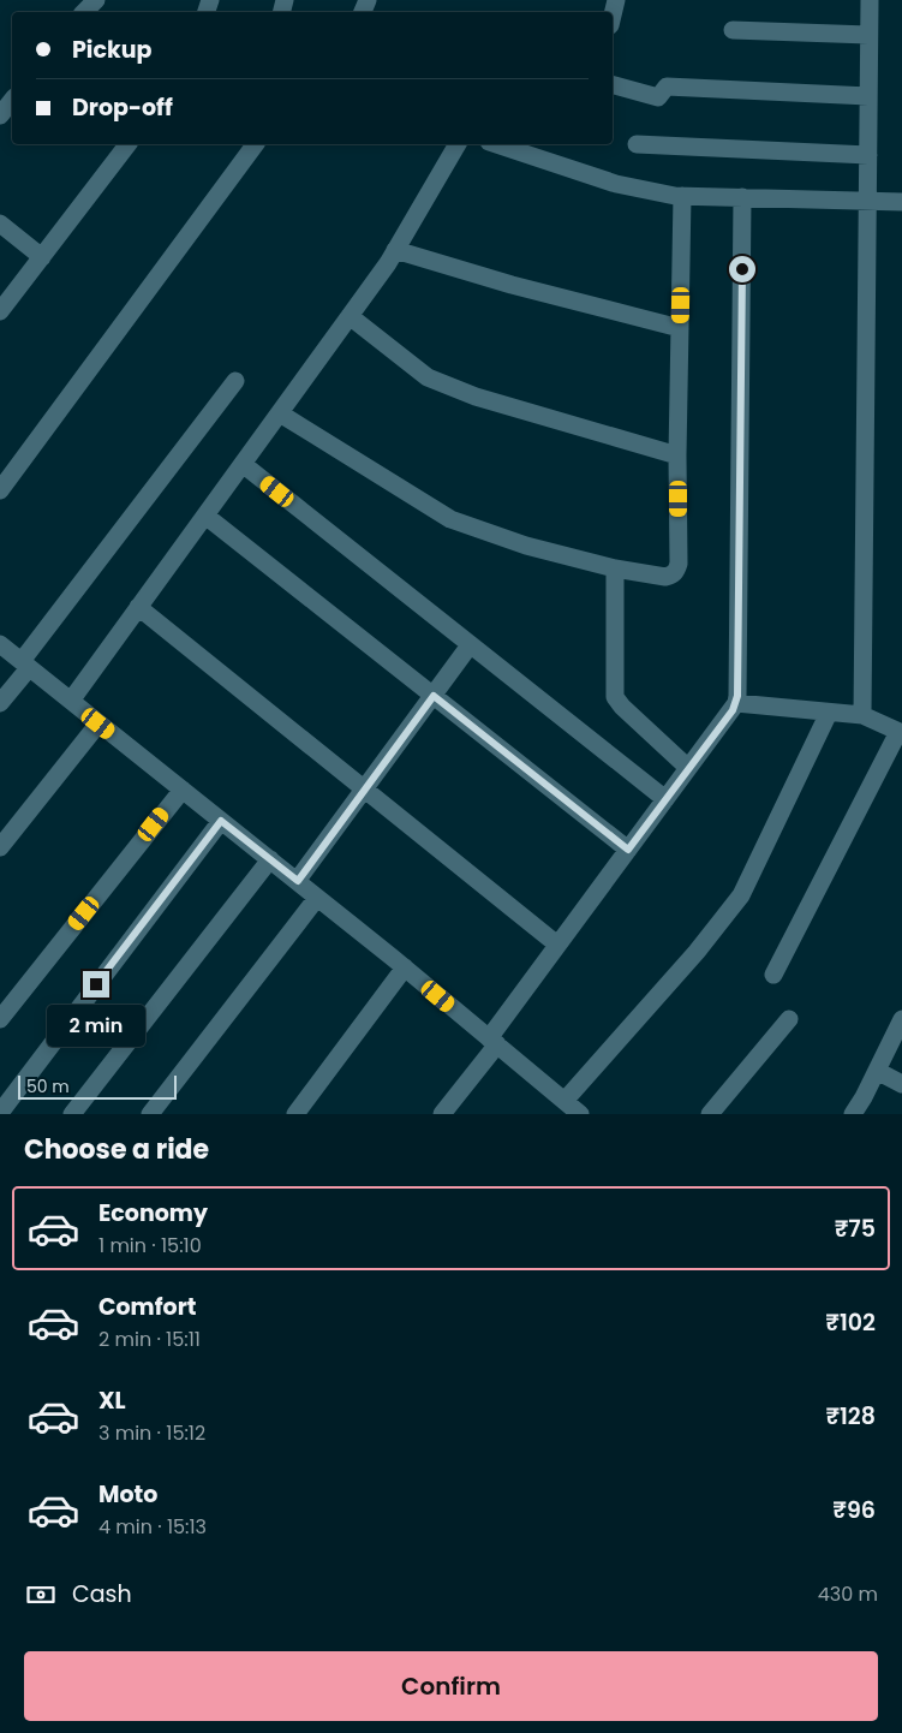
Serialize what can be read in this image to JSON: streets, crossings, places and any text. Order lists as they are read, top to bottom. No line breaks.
{"scale_bar":"50 m","page":{"banner":["Pickup","Drop-off"],"bubble":"2 min","scale":"50 m","heading":"Choose a ride","list":[{"name":"Economy","note":"1 min · 15:10","value":"₹75"},{"name":"Comfort","note":"2 min · 15:11","value":"₹102"},{"name":"XL","note":"3 min · 15:12","value":"₹128"},{"name":"Moto","note":"4 min · 15:13","value":"₹96"}],"pay":["Cash","430 m"],"buttons":"Confirm"}}
